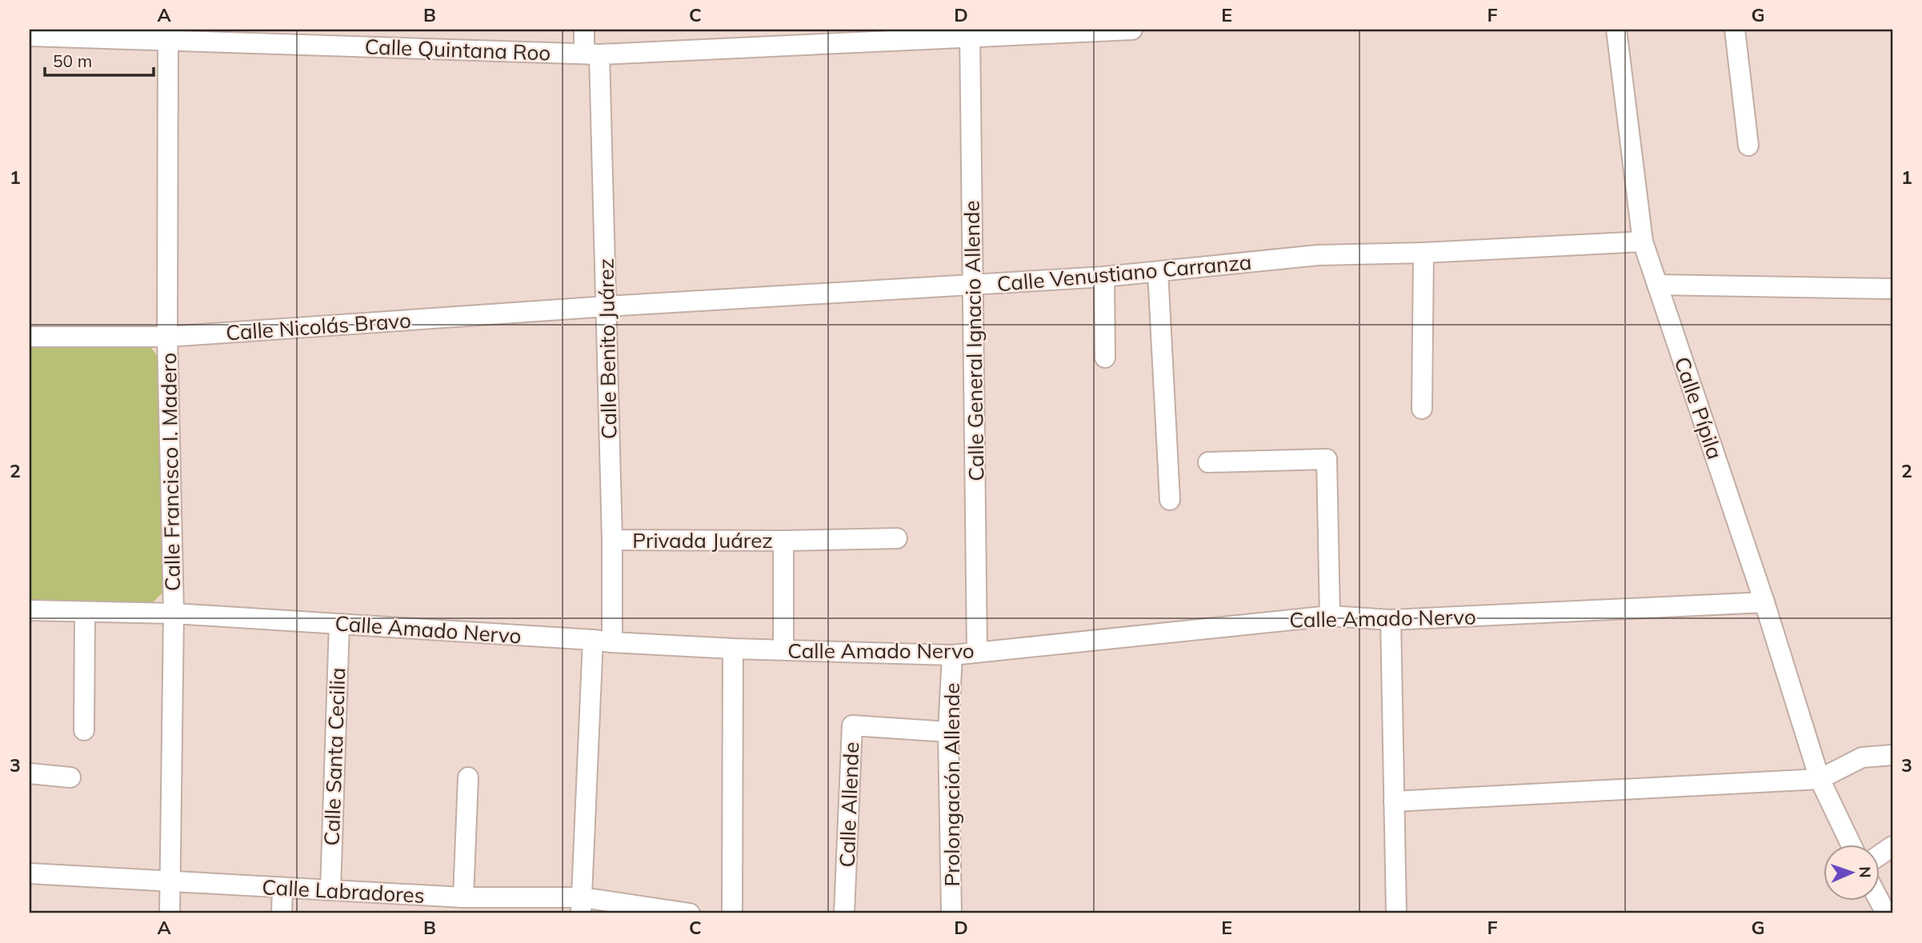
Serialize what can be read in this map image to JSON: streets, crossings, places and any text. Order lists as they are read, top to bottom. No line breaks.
{"streets":{"street":["Calle Quintana Roo","Calle Venustiano Carranza","Calle Nicolás Bravo","Calle General Ignacio Allende","Calle Benito Juárez","Calle Pípila","Calle Francisco I. Madero","Privada Juárez","Calle Amado Nervo","Calle Santa Cecilia","Prolongación Allende","Calle Allende","Calle Labradores"]},"crossings":[["Calle Quintana Roo","Calle General Ignacio Allende"],["Calle Quintana Roo","Calle Benito Juárez"],["Calle Quintana Roo","Calle Francisco I. Madero"],["Calle Venustiano Carranza","Calle Nicolás Bravo"],["Calle Venustiano Carranza","Calle General Ignacio Allende"],["Calle Venustiano Carranza","Calle Benito Juárez"],["Calle Venustiano Carranza","Calle Pípila"],["Calle Nicolás Bravo","Calle Benito Juárez"],["Calle Nicolás Bravo","Calle Francisco I. Madero"],["Calle General Ignacio Allende","Calle Amado Nervo"],["Calle Benito Juárez","Privada Juárez"],["Calle Benito Juárez","Calle Amado Nervo"],["Calle Benito Juárez","Calle Labradores"],["Calle Pípila","Calle Amado Nervo"],["Calle Francisco I. Madero","Calle Amado Nervo"],["Calle Francisco I. Madero","Calle Labradores"],["Privada Juárez","Calle Amado Nervo"],["Calle Amado Nervo","Calle Santa Cecilia"],["Calle Amado Nervo","Prolongación Allende"],["Calle Santa Cecilia","Calle Labradores"],["Prolongación Allende","Calle Allende"]],"scale_bar":"50 m","north":"right","grid":{"columns":["A","B","C","D","E","F","G"],"rows":["1","2","3"]}}
